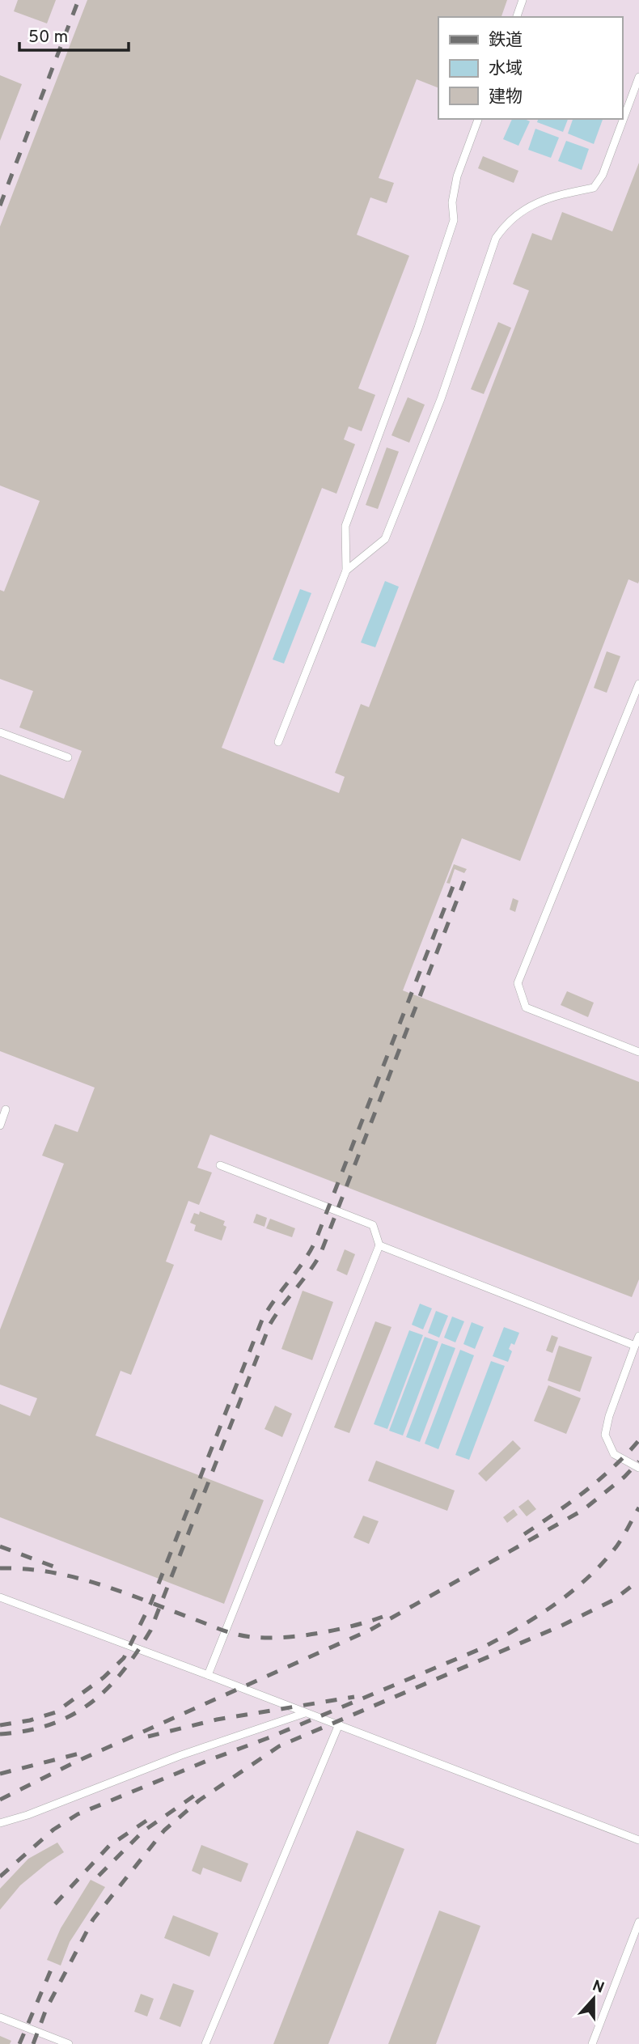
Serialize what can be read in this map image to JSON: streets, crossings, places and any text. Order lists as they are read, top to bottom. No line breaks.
{"legend":["鉄道","水域","建物"],"scale_bar":"50 m","north":"top"}
